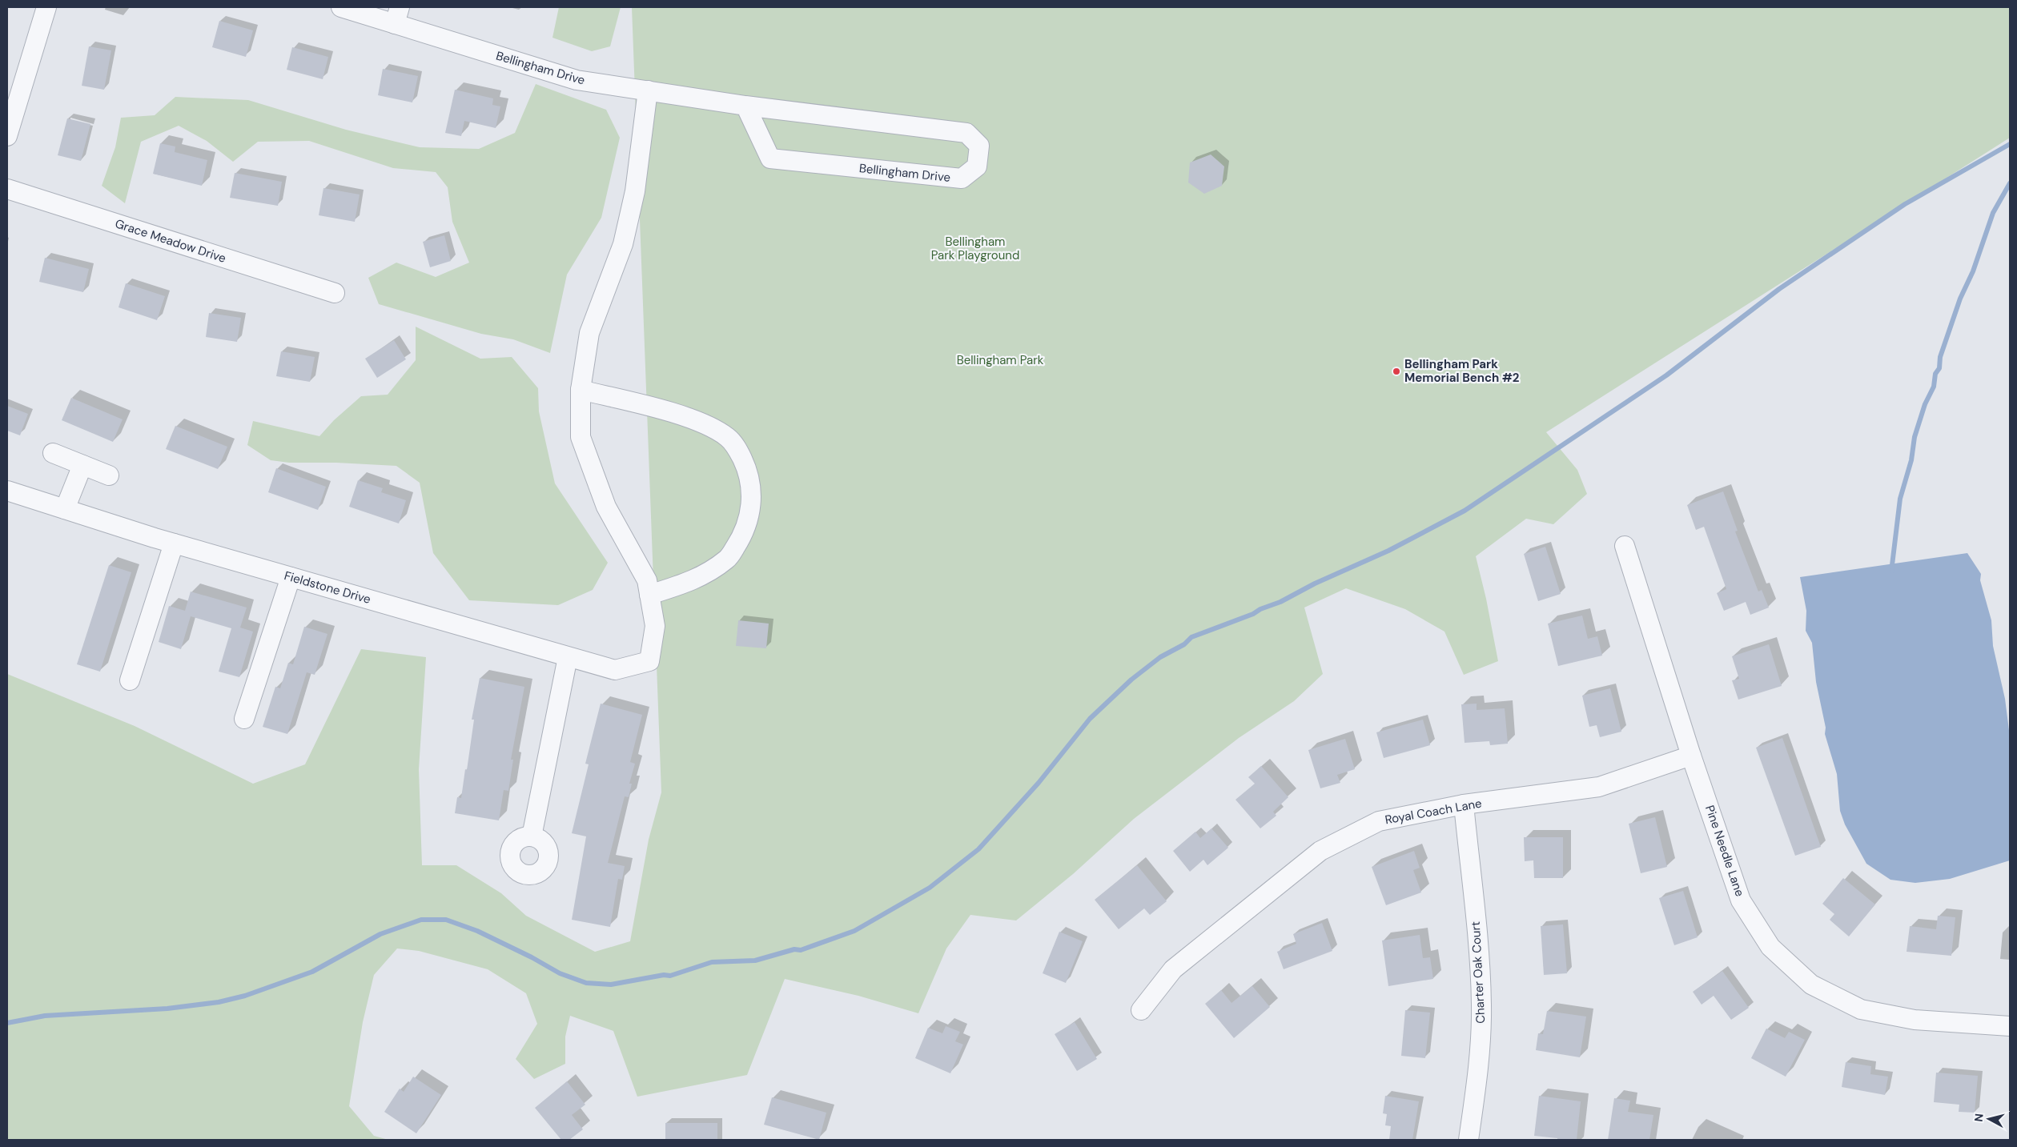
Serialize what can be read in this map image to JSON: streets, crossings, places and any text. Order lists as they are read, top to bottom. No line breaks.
{"streets":{"street":["Bellingham Drive","Grace Meadow Drive","Fieldstone Drive","Royal Coach Lane","Pine Needle Lane","Charter Oak Court"]},"crossings":[["Royal Coach Lane","Pine Needle Lane"],["Royal Coach Lane","Charter Oak Court"]],"parks":["Bellingham Park Playground","Bellingham Park"],"places":["Bellingham Park Memorial Bench #2"],"north":"left"}
